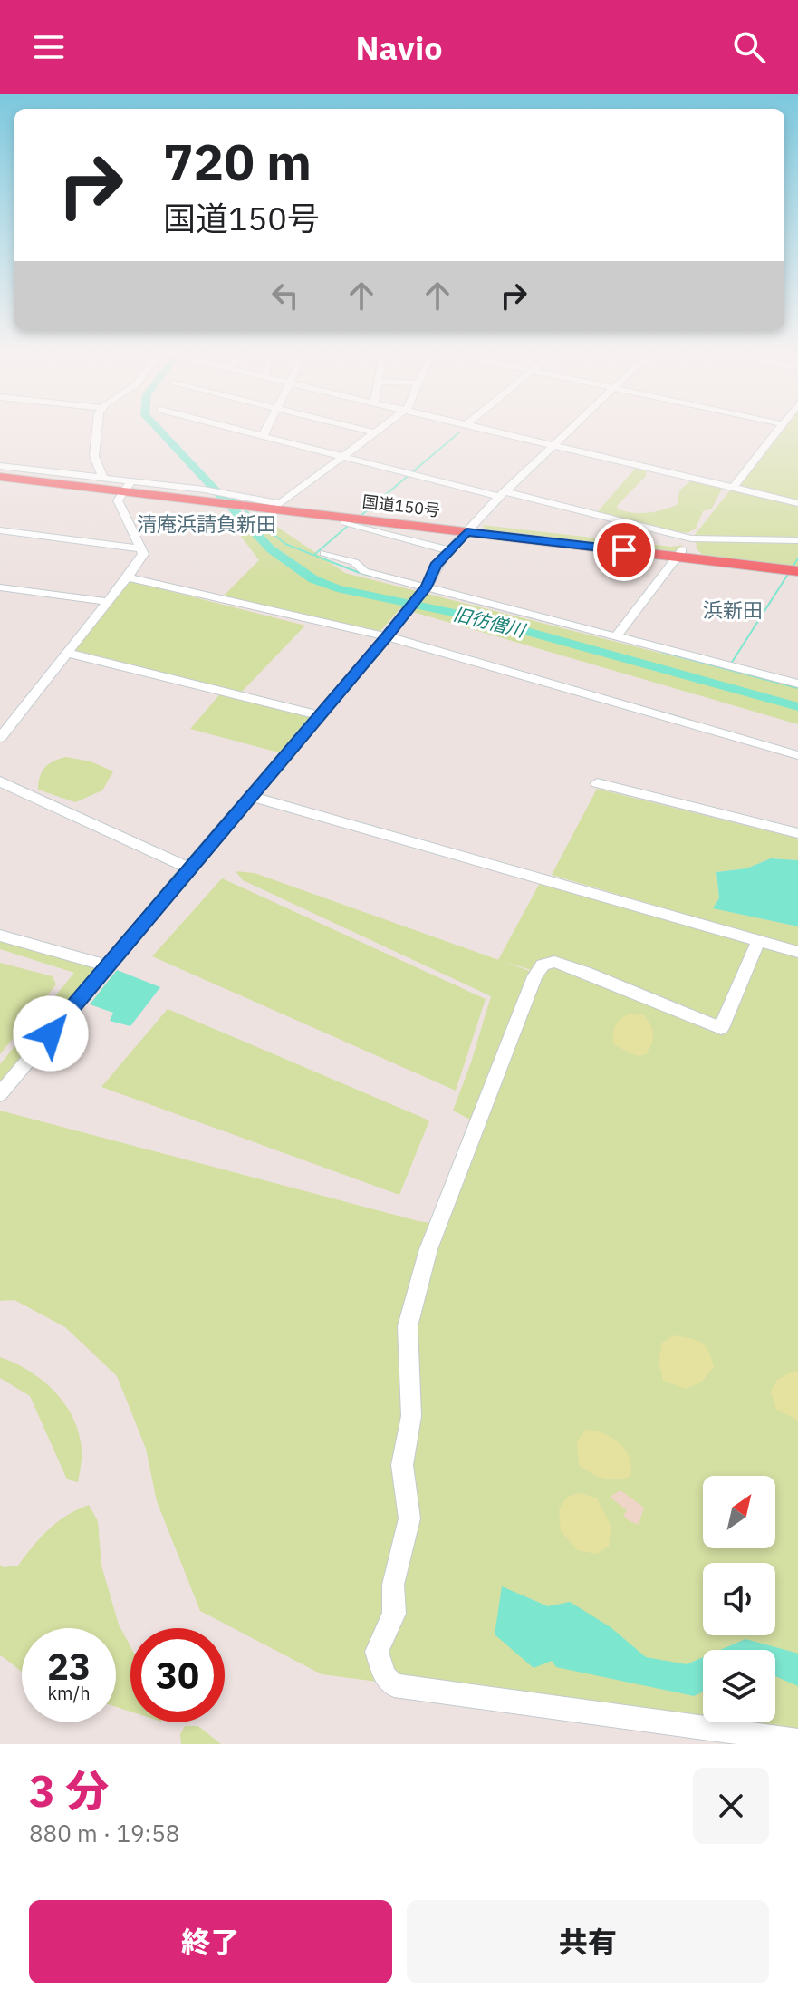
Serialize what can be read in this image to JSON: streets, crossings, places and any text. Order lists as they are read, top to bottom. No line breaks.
{"streets":{"highway":["国道150号"]},"districts":["清庵浜請負新田","浜新田"],"water":["旧彷僧川"],"north":"top right","page":{"header":"Navio","turn":["720 m","国道150号"],"speed":"23 km/h","limit":"30","heading":["3 分","880 m · 19:58"],"buttons":["終了","共有"]}}
